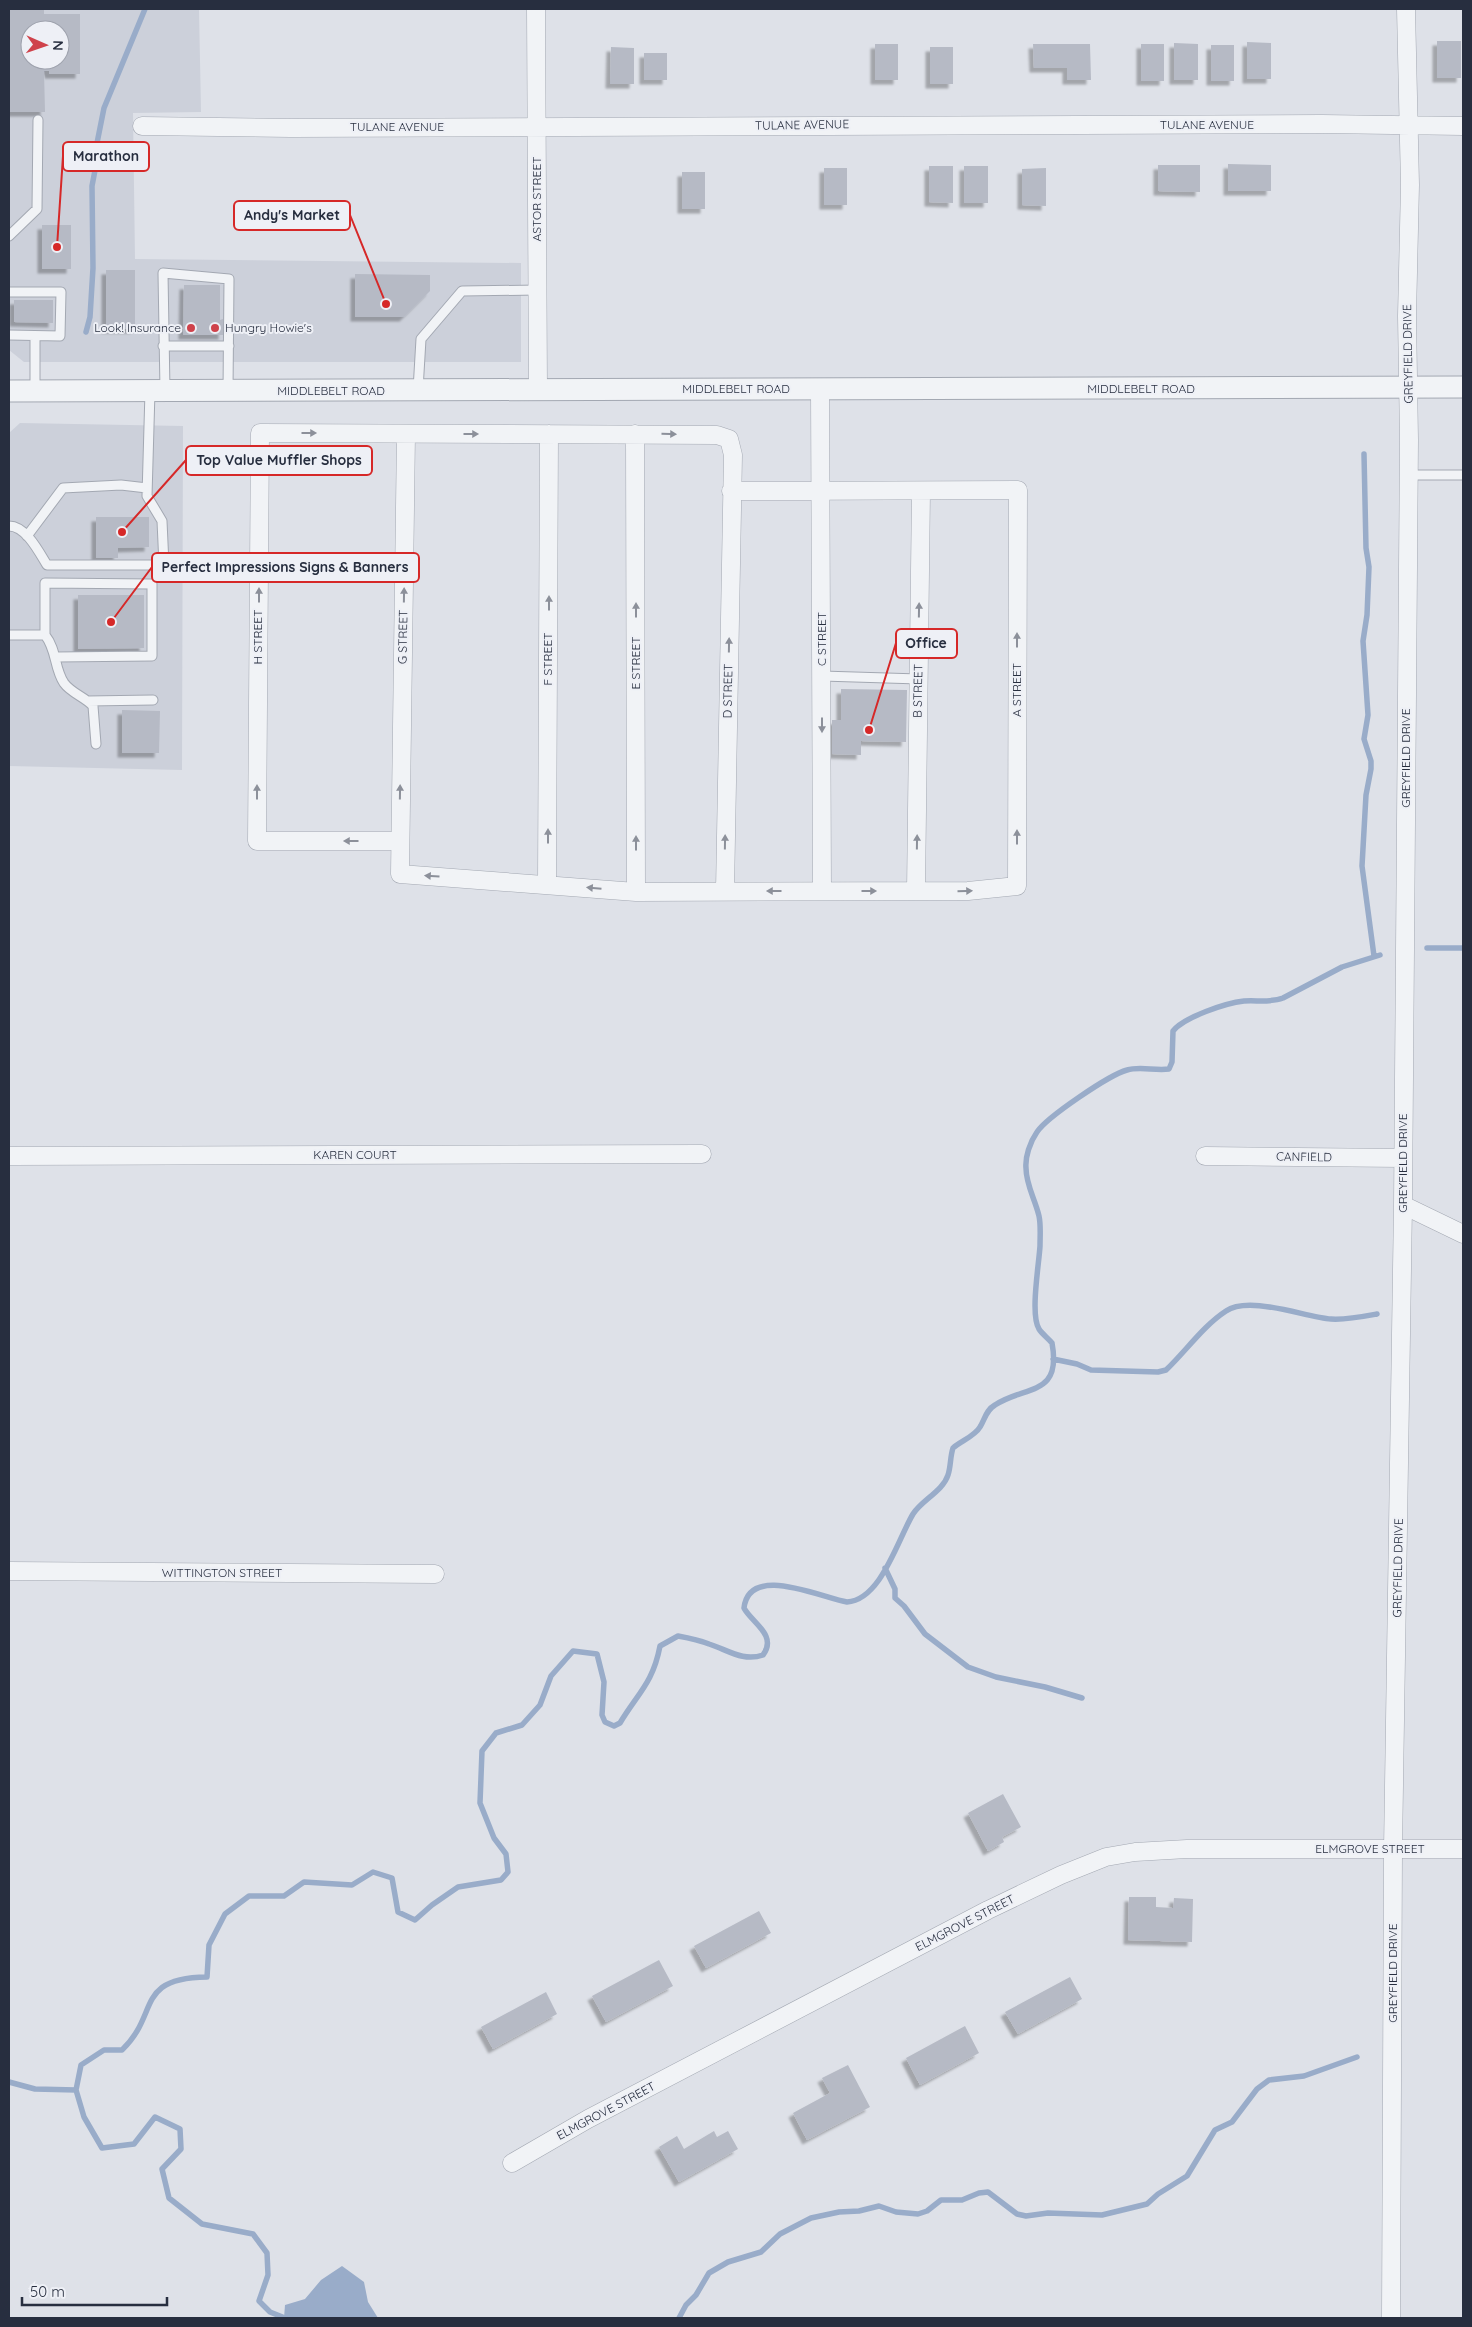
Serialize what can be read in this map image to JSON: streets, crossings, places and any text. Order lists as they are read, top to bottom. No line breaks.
{"streets":{"street":["TULANE AVENUE","ASTOR STREET","GREYFIELD DRIVE","MIDDLEBELT ROAD","H STREET","G STREET","C STREET","F STREET","E STREET","A STREET","D STREET","B STREET","KAREN COURT","CANFIELD","WITTINGTON STREET","ELMGROVE STREET"]},"crossings":[["TULANE AVENUE","ASTOR STREET"],["TULANE AVENUE","GREYFIELD DRIVE"],["ASTOR STREET","MIDDLEBELT ROAD"],["GREYFIELD DRIVE","MIDDLEBELT ROAD"],["GREYFIELD DRIVE","CANFIELD"],["GREYFIELD DRIVE","ELMGROVE STREET"],["MIDDLEBELT ROAD","C STREET"],["H STREET","G STREET"],["G STREET","F STREET"],["C STREET","A STREET"],["E STREET","D STREET"],["A STREET","D STREET"],["A STREET","B STREET"]],"one_way":["G STREET","C STREET","F STREET","E STREET","B STREET"],"places":["Marathon","Andy's Market","Look! Insurance","Hungry Howie's","Top Value Muffler Shops","Perfect Impressions Signs & Banners","Office"],"scale_bar":"50 m","north":"right"}
